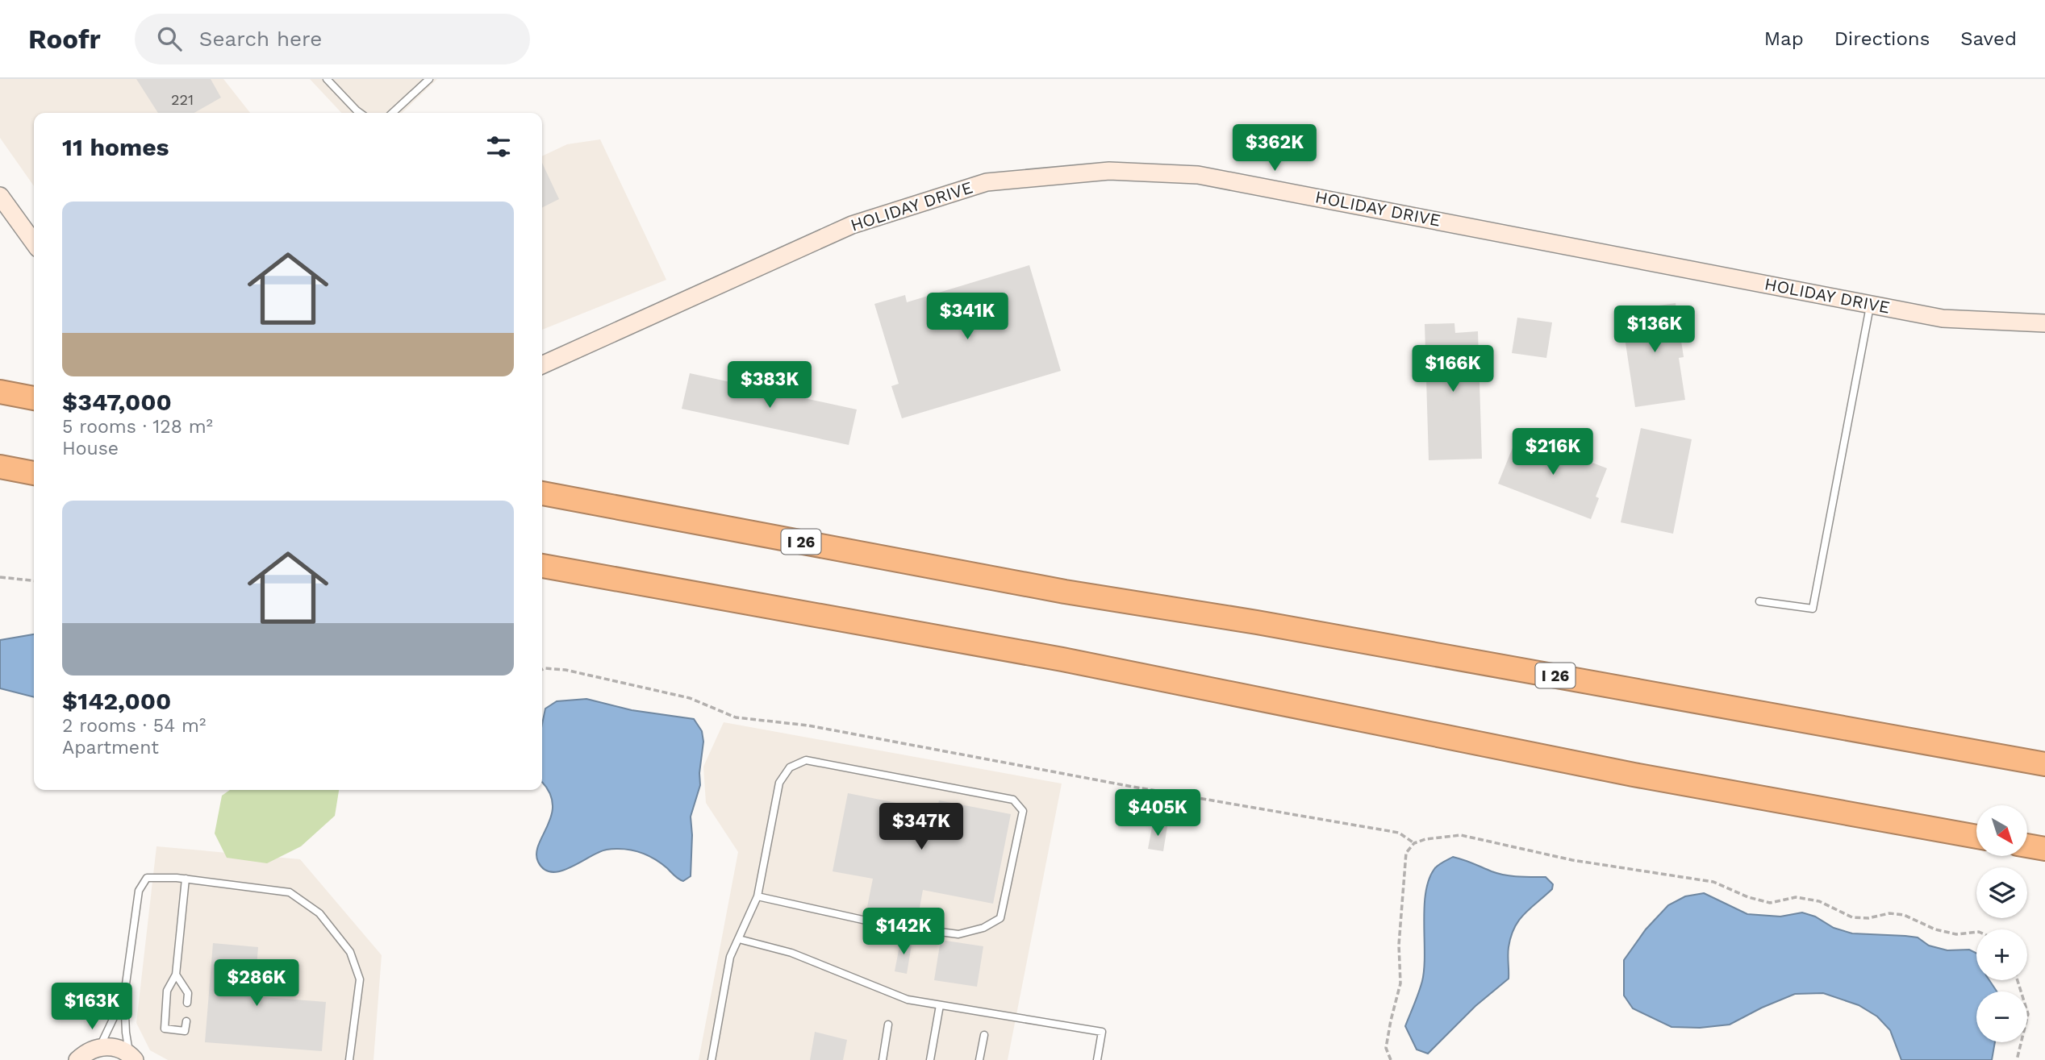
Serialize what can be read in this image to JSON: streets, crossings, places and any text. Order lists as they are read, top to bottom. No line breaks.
{"streets":{"highway":["I 26"],"main road":["HOLIDAY DRIVE"]},"house_numbers":["221"],"north":"bottom right","page":{"header":"Roofr","search":"Search here","nav":["Map","Directions","Saved"],"heading":"11 homes","price":["$362K","$341K","$136K","$166K","$383K","$216K","$405K","$347K","$142K","$286K","$163K"],"list":[{"name":"$347,000","note":"5 rooms · 128 m² · House"},{"name":"$142,000","note":"2 rooms · 54 m² · Apartment"}],"map_buttons":["+","−"]}}
